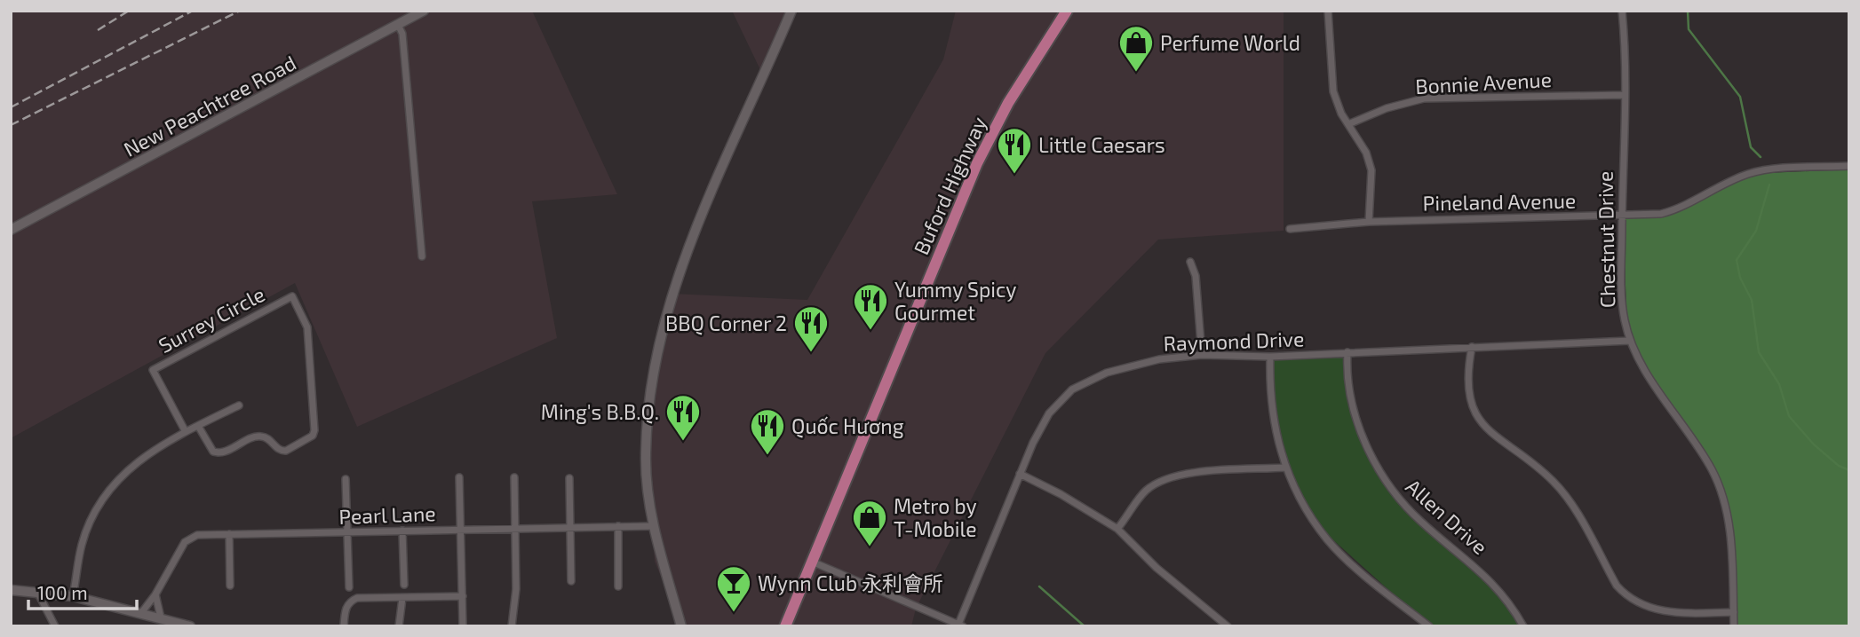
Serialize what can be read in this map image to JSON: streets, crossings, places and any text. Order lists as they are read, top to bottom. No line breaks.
{"streets":{"main road":["Buford Highway"],"street":["Bonnie Avenue","New Peachtree Road","Pineland Avenue","Chestnut Drive","Surrey Circle","Raymond Drive","Pearl Lane","Allen Drive"]},"crossings":[["Bonnie Avenue","Chestnut Drive"],["Pineland Avenue","Chestnut Drive"],["Chestnut Drive","Raymond Drive"],["Raymond Drive","Allen Drive"]],"places":{"shop":["Perfume World","Metro by T-Mobile"],"restaurant":["Little Caesars","Yummy Spicy Gourmet","BBQ Corner 2","Ming's B.B.Q.","Quốc Hương"],"bar":["Wynn Club 永利會所"]},"scale_bar":"100 m"}
